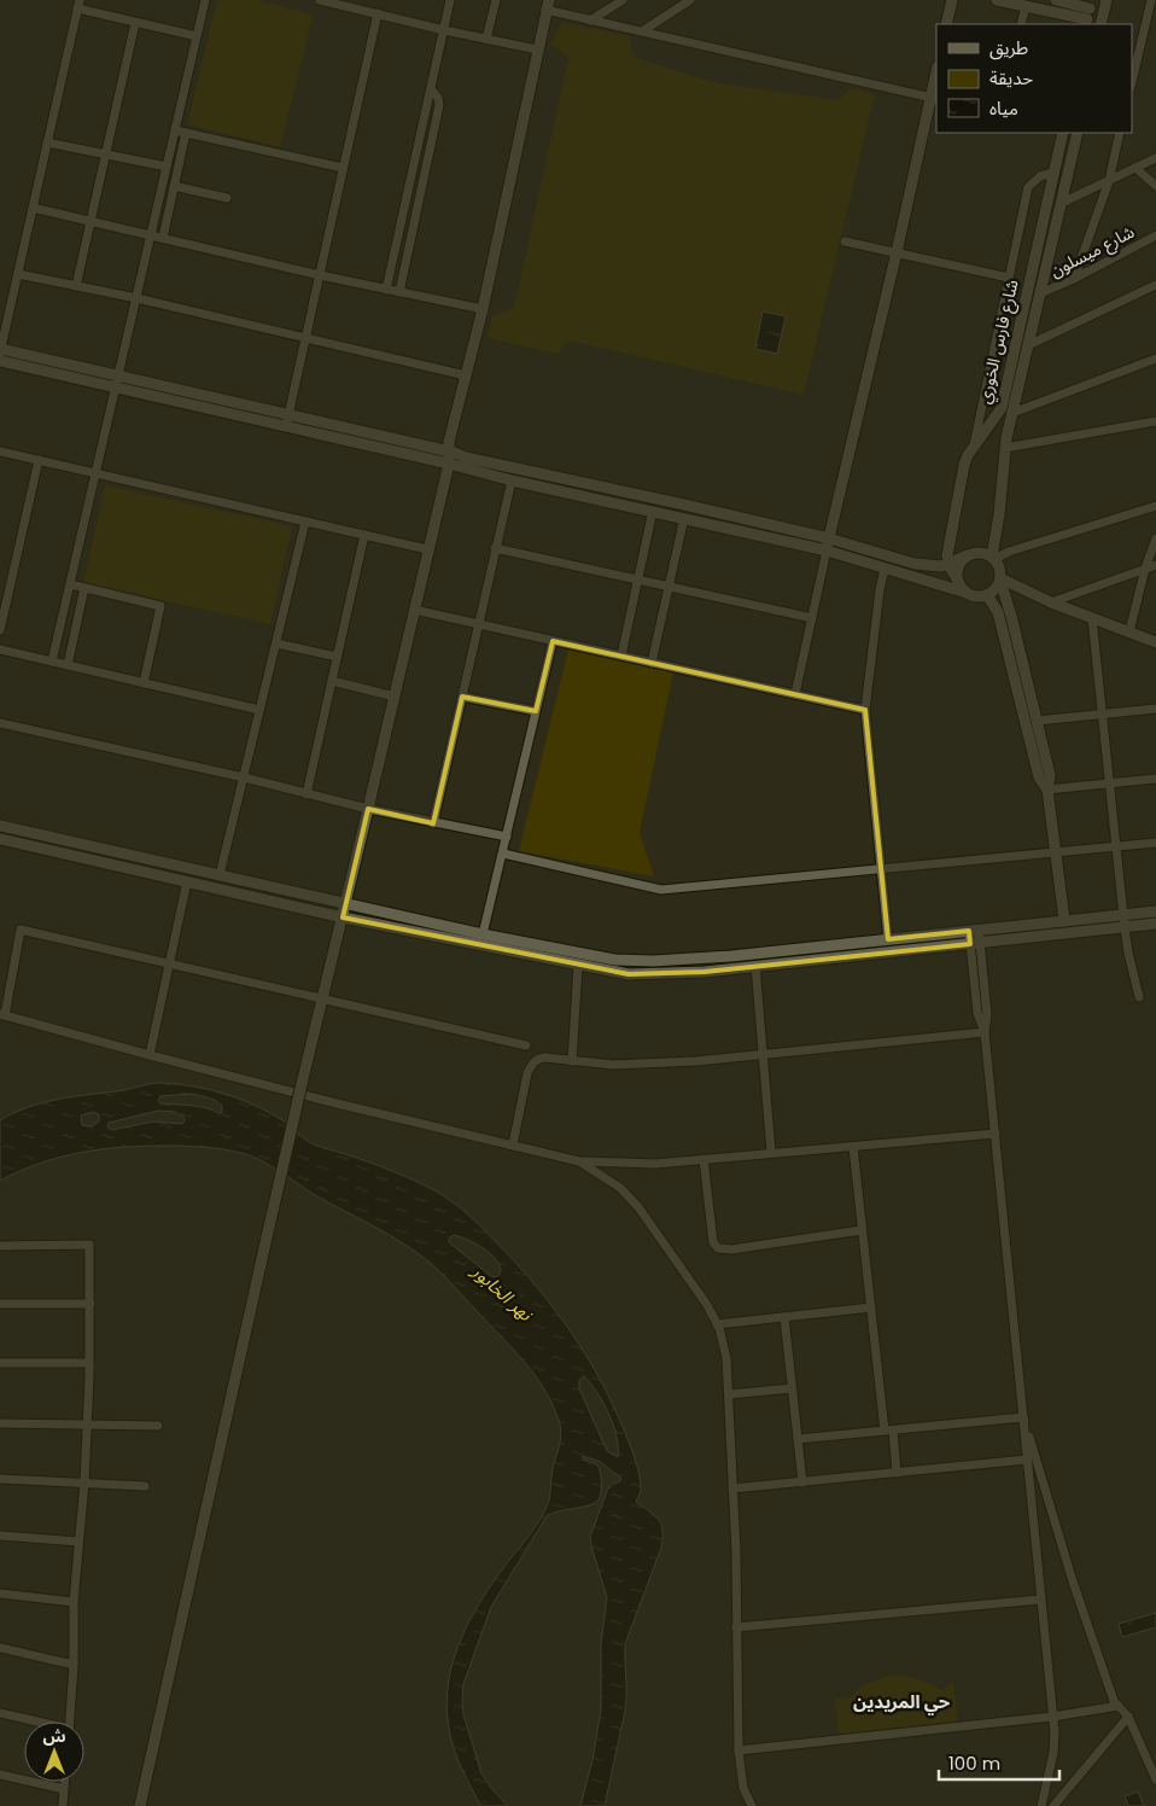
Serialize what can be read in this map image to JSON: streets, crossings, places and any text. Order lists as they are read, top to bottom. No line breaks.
{"streets":{"street":["شارع ميسلون","شارع فارس الخوري"]},"districts":["حي المريدين"],"water":["نهر الخابور"],"legend":["طريق","حديقة","مياه"],"scale_bar":"100 m","north":"top"}
